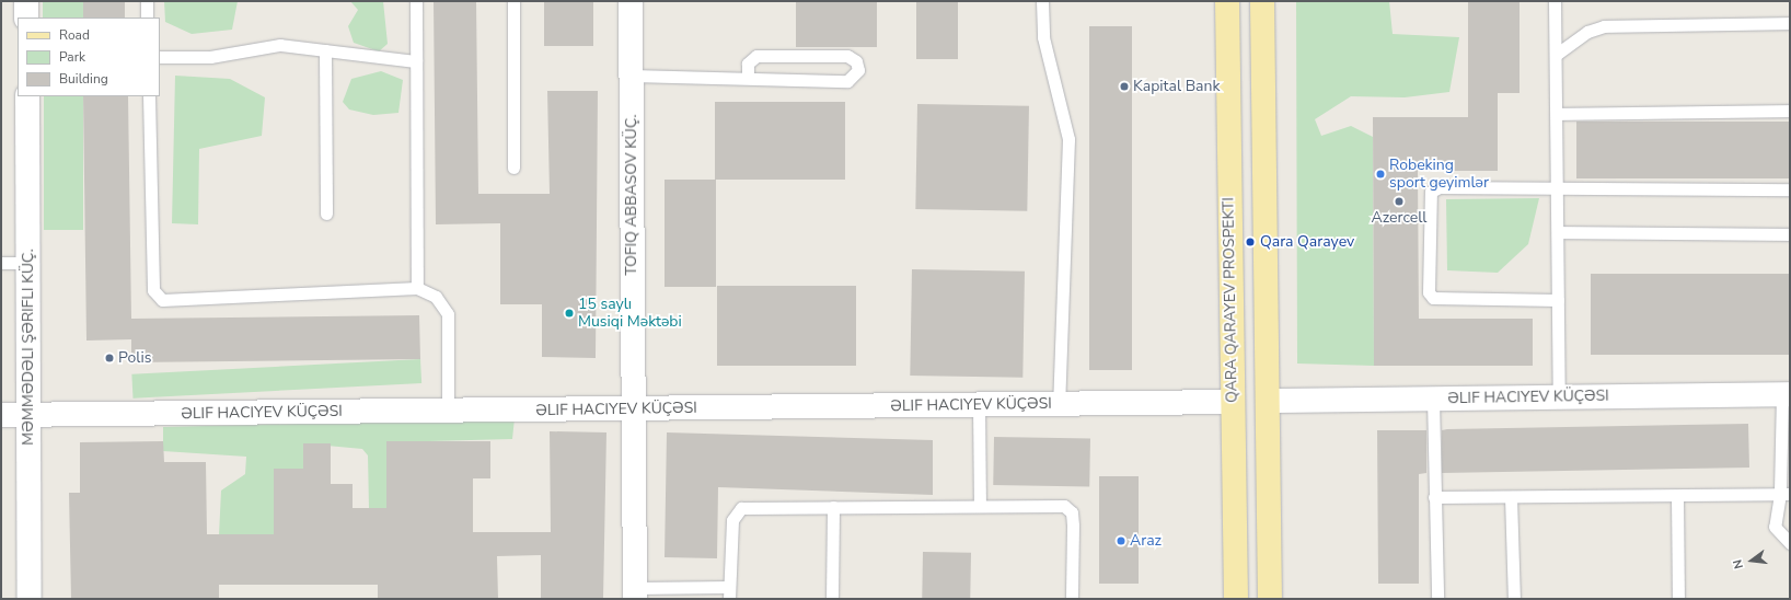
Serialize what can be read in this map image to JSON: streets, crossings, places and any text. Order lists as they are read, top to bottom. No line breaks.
{"streets":{"main road":["QARA QARAYEV PROSPEKTI"],"street":["TOFIQ ABBASOV KÜÇ.","MƏMMƏDƏLI ŞƏRIFLI KÜÇ."]},"places":["Kapital Bank","Robeking sport geyimlər","Azercell","Qara Qarayev","15 saylı Musiqi Məktəbi","Polis","Araz"],"legend":["Road","Park","Building"],"north":"left"}
